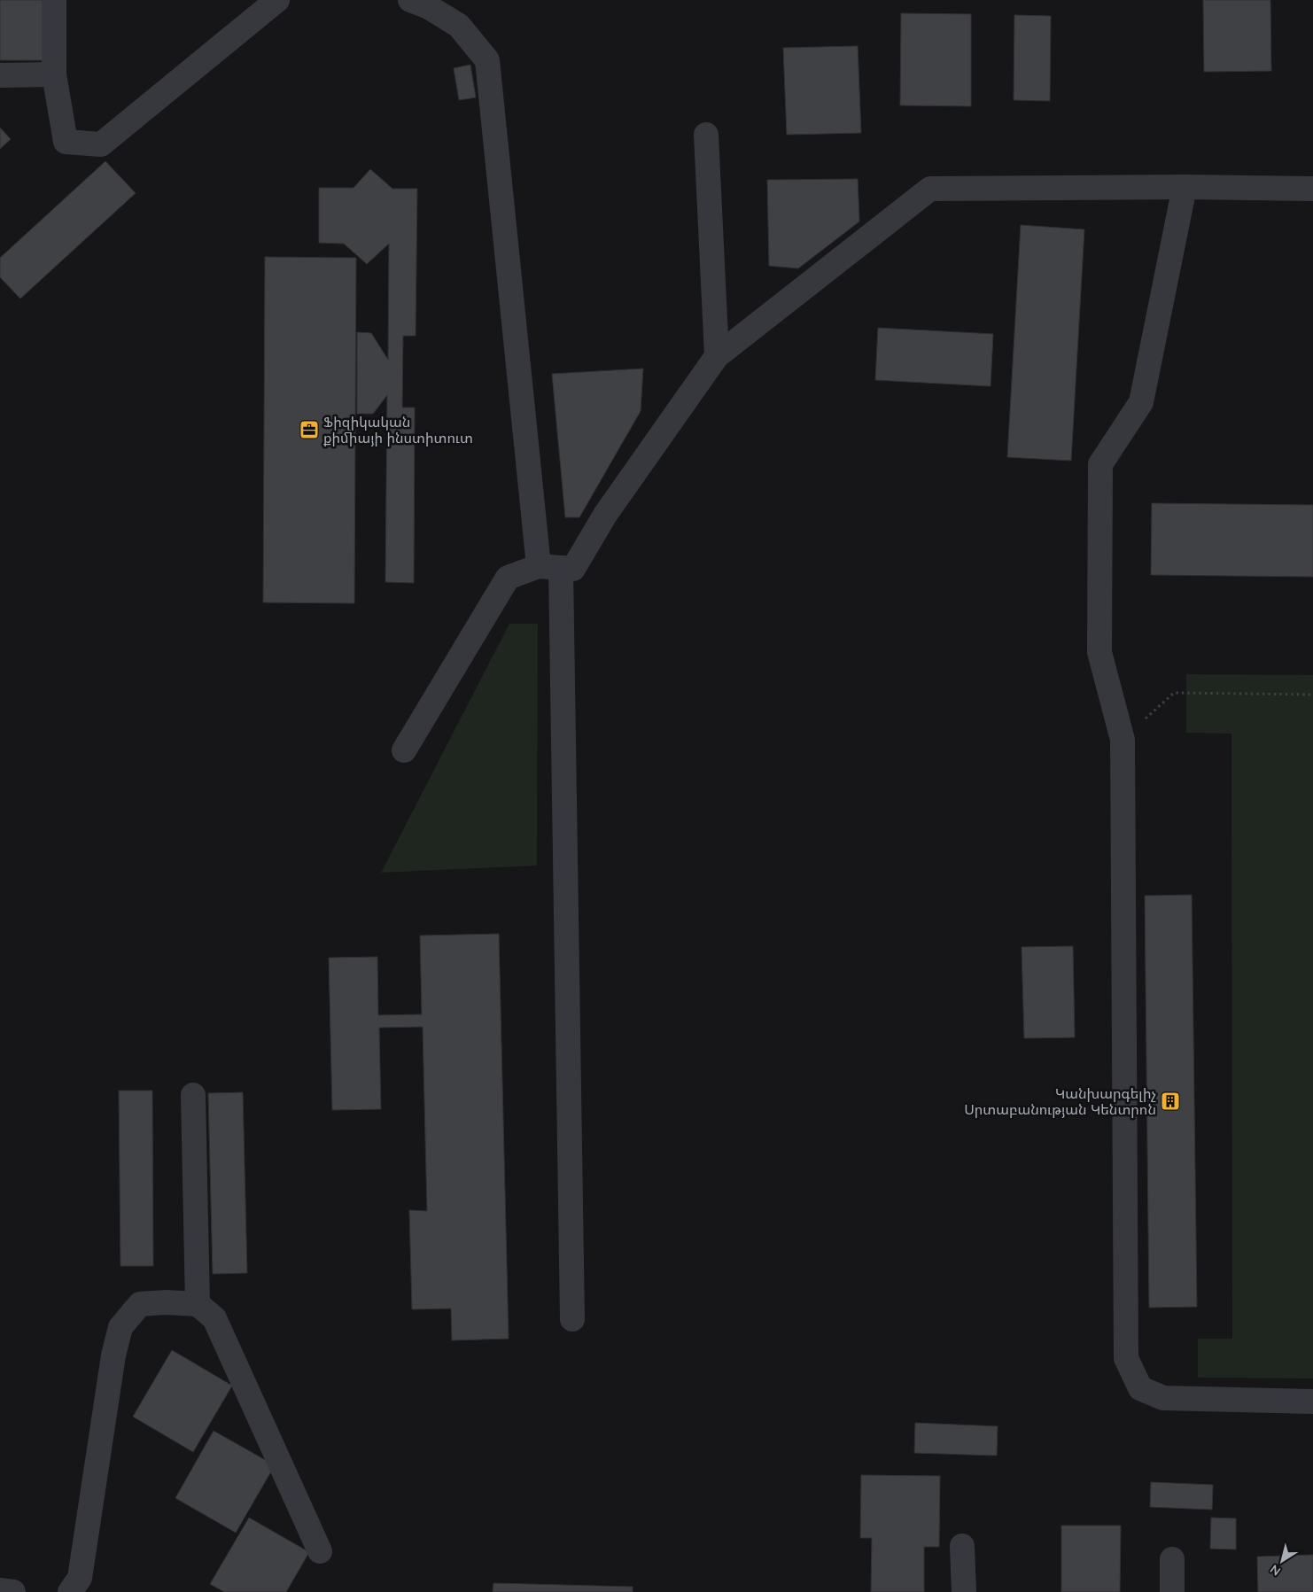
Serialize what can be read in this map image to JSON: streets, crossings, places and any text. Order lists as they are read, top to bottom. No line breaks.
{"places":{"office":["Ֆիզիկական քիմիայի ինստիտուտ"],"building":["Կանխարգելիչ Սրտաբանության Կենտրոն"]},"north":"bottom left"}
